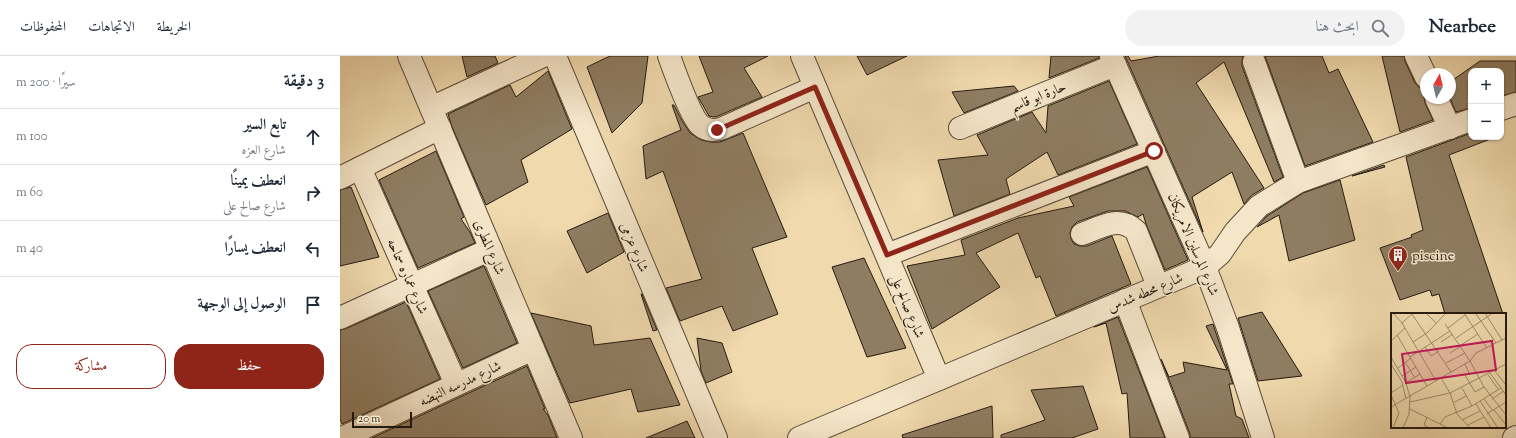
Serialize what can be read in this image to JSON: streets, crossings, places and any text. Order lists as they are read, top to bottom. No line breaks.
{"streets":{"street":["حارة ابو قاسم","شارع المرسلين الامريكان","شارع المطرى","شارع عزمى","شارع عماره سماحه","شارع محطه شدس","شارع صالح على","شارع مدرسه النهضه"]},"crossings":[["حارة ابو قاسم","شارع المرسلين الامريكان"],["شارع المرسلين الامريكان","شارع محطه شدس"],["شارع المطرى","شارع مدرسه النهضه"],["شارع عماره سماحه","شارع مدرسه النهضه"],["شارع محطه شدس","شارع صالح على"]],"places":{"building":["piscine"]},"scale_bar":"20 m","north":"top","page":{"header":"Nearbee","search":"ابحث هنا","nav":["الخريطة","الاتجاهات","المحفوظات"],"heading":["3 دقيقة","سيرًا · 200 m"],"map_buttons":["+","−"],"list":[["تابع السير","شارع العزه","100 m"],["انعطف يمينًا","شارع صالح على","60 m"],["انعطف يسارًا","40 m"],"الوصول إلى الوجهة"],"buttons":["حفظ","مشاركة"],"scale":"20 m"}}
